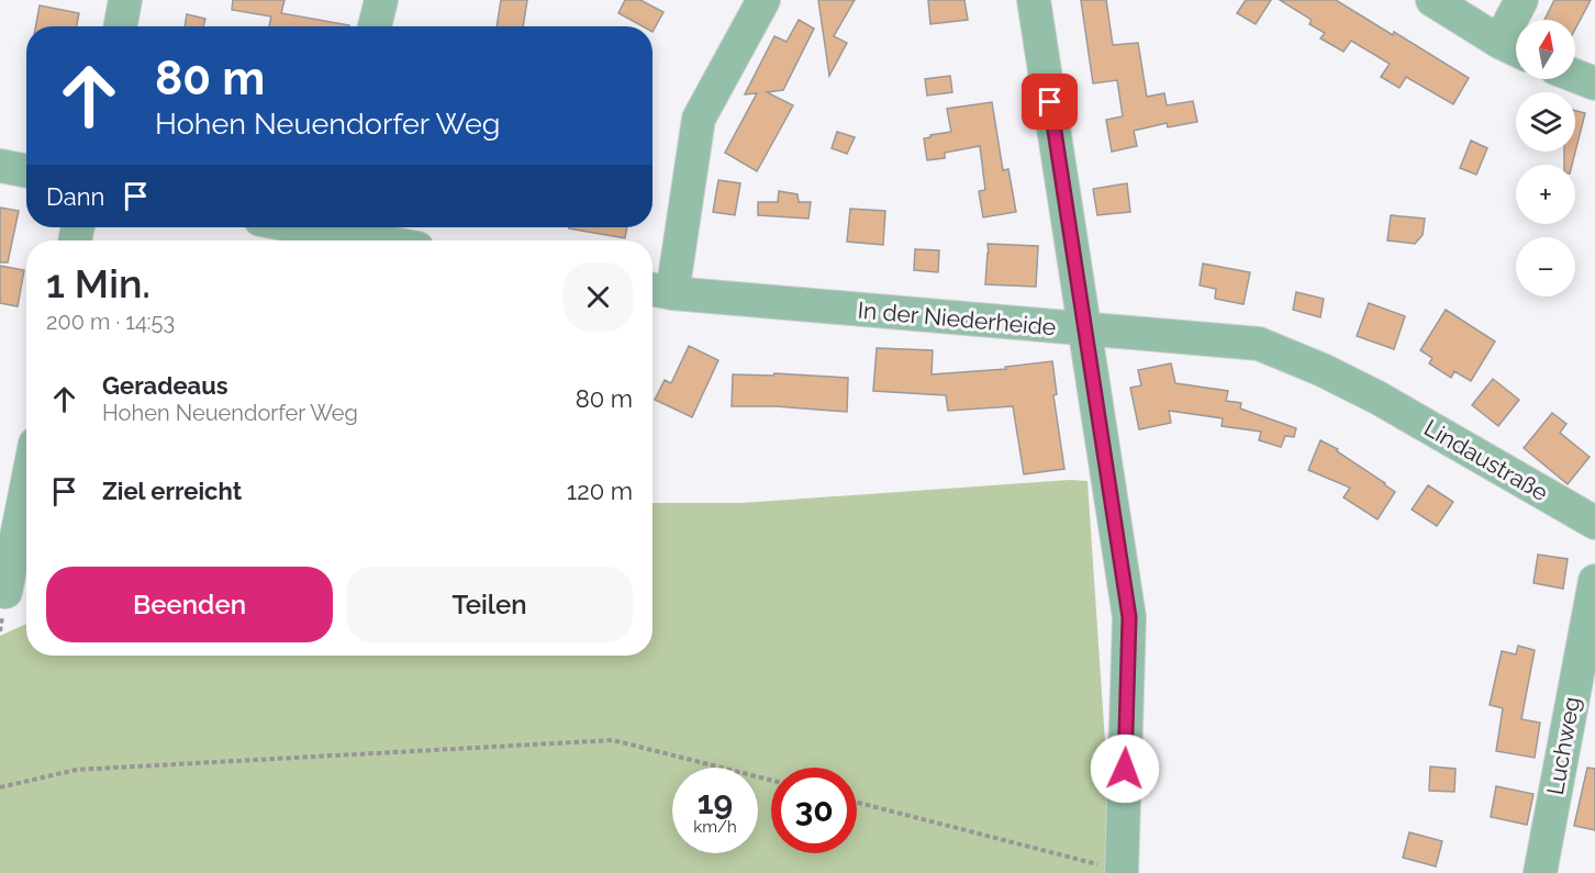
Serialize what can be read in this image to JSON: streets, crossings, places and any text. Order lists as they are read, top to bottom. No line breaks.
{"streets":{"street":["In der Niederheide","Lindaustraße","Luchweg"]},"crossings":[["In der Niederheide","Lindaustraße"]],"north":"top","page":{"map_buttons":["+","−"],"turn":["80 m","Hohen Neuendorfer Weg"],"then":"Dann","heading":["1 Min.","200 m · 14:53"],"list":[{"name":"Geradeaus","note":"Hohen Neuendorfer Weg","value":"80 m"},{"name":"Ziel erreicht","value":"120 m"}],"buttons":["Beenden","Teilen"],"speed":"19 km/h","limit":"30"}}
